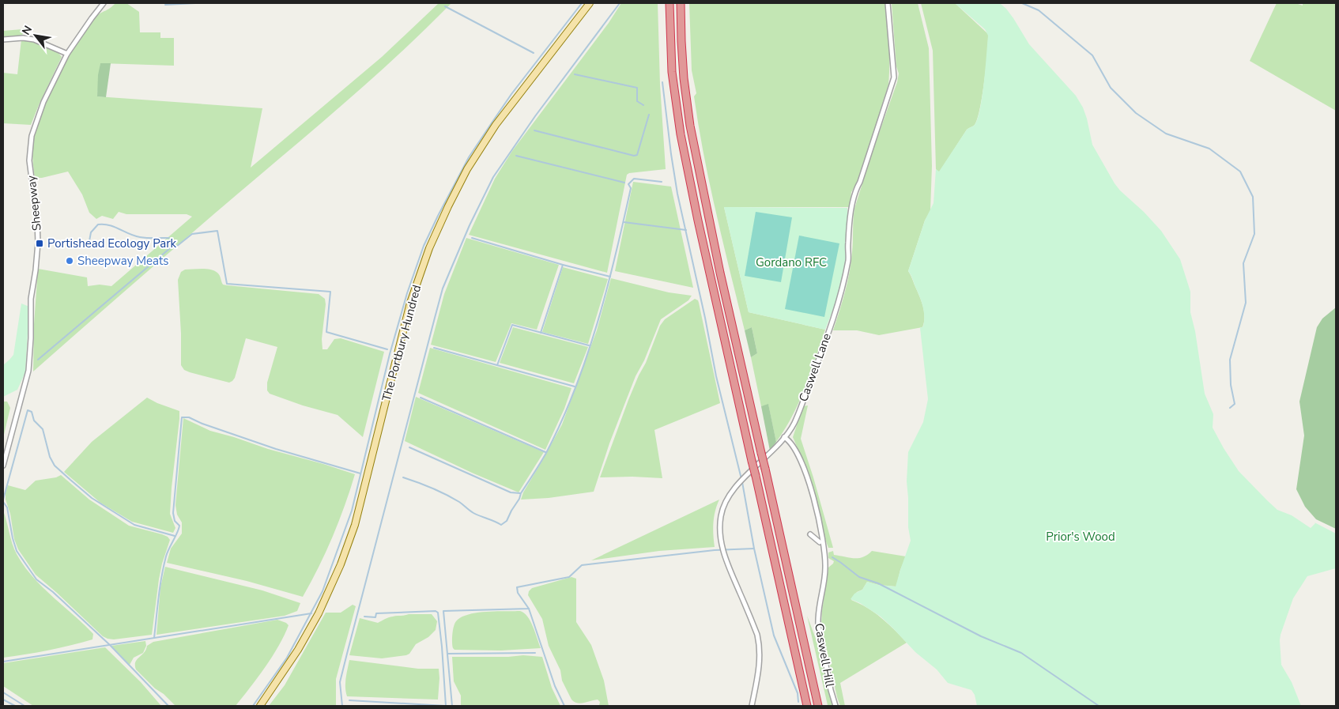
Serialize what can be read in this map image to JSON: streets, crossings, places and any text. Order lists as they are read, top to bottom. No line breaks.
{"streets":{"main road":["The Portbury Hundred"],"street":["Sheepway","Caswell Lane","Caswell Hill"]},"crossings":[["Caswell Lane","Caswell Hill"]],"parks":["Gordano RFC","Prior's Wood"],"places":{"transit":["Portishead Ecology Park"],"other":["Sheepway Meats"]},"north":"top left"}
